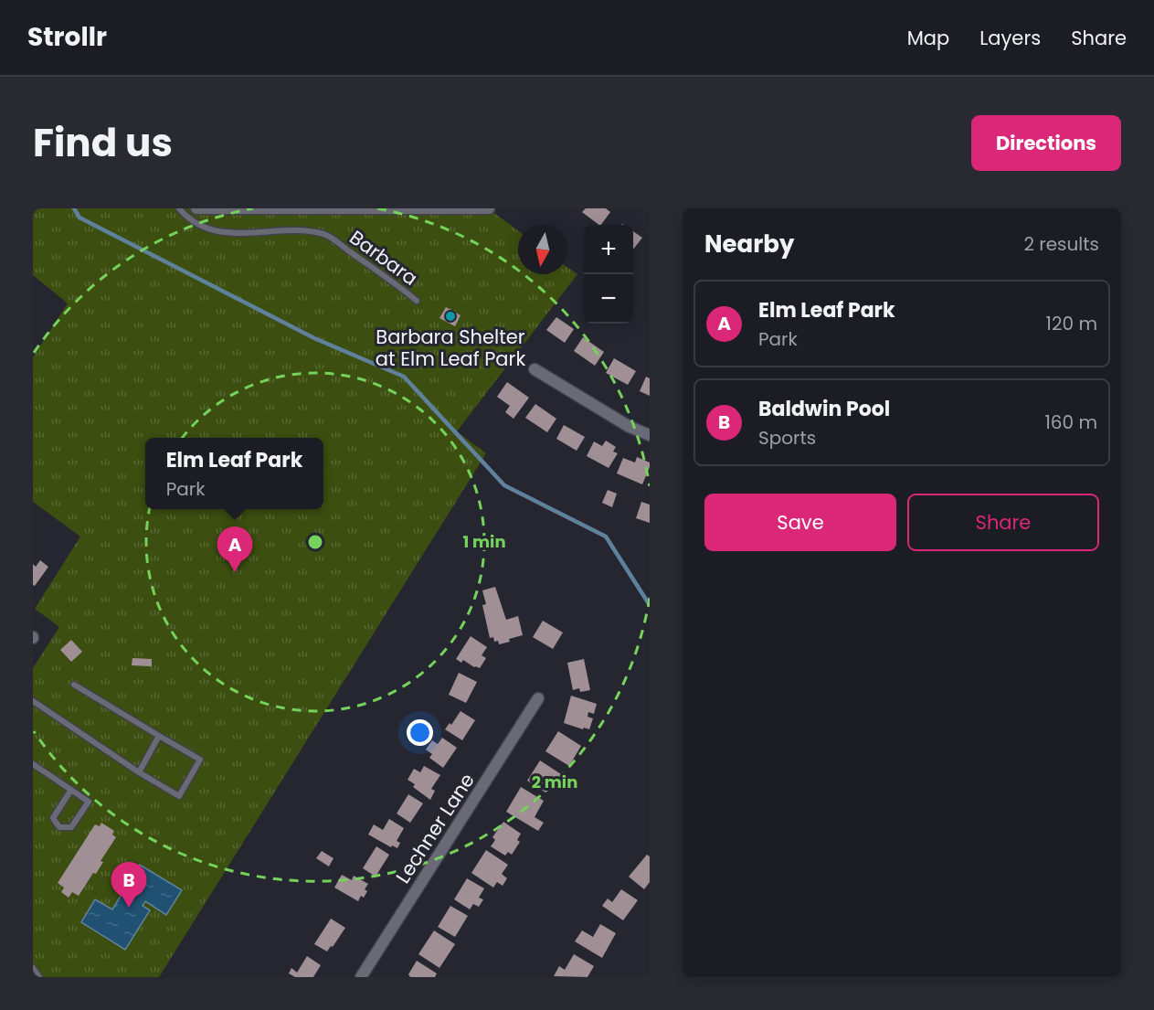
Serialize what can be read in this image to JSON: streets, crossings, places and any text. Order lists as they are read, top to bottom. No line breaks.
{"streets":{"street":["Lechner Lane"],"lane":["Barbara"]},"places":["Barbara Shelter at Elm Leaf Park"],"north":"bottom","page":{"header":"Strollr","nav":["Map","Layers","Share"],"title":"Find us","buttons":["Directions",["Save","Share"]],"heading":["Nearby","2 results"],"map_buttons":["+","−"],"list":[{"mark":"A","name":"Elm Leaf Park","note":"Park","value":"120 m"},{"mark":"B","name":"Baldwin Pool","note":"Sports","value":"160 m"}],"popup":["Elm Leaf Park","Park"],"pins":["A","B"]},"rings":["1 min","2 min"]}
